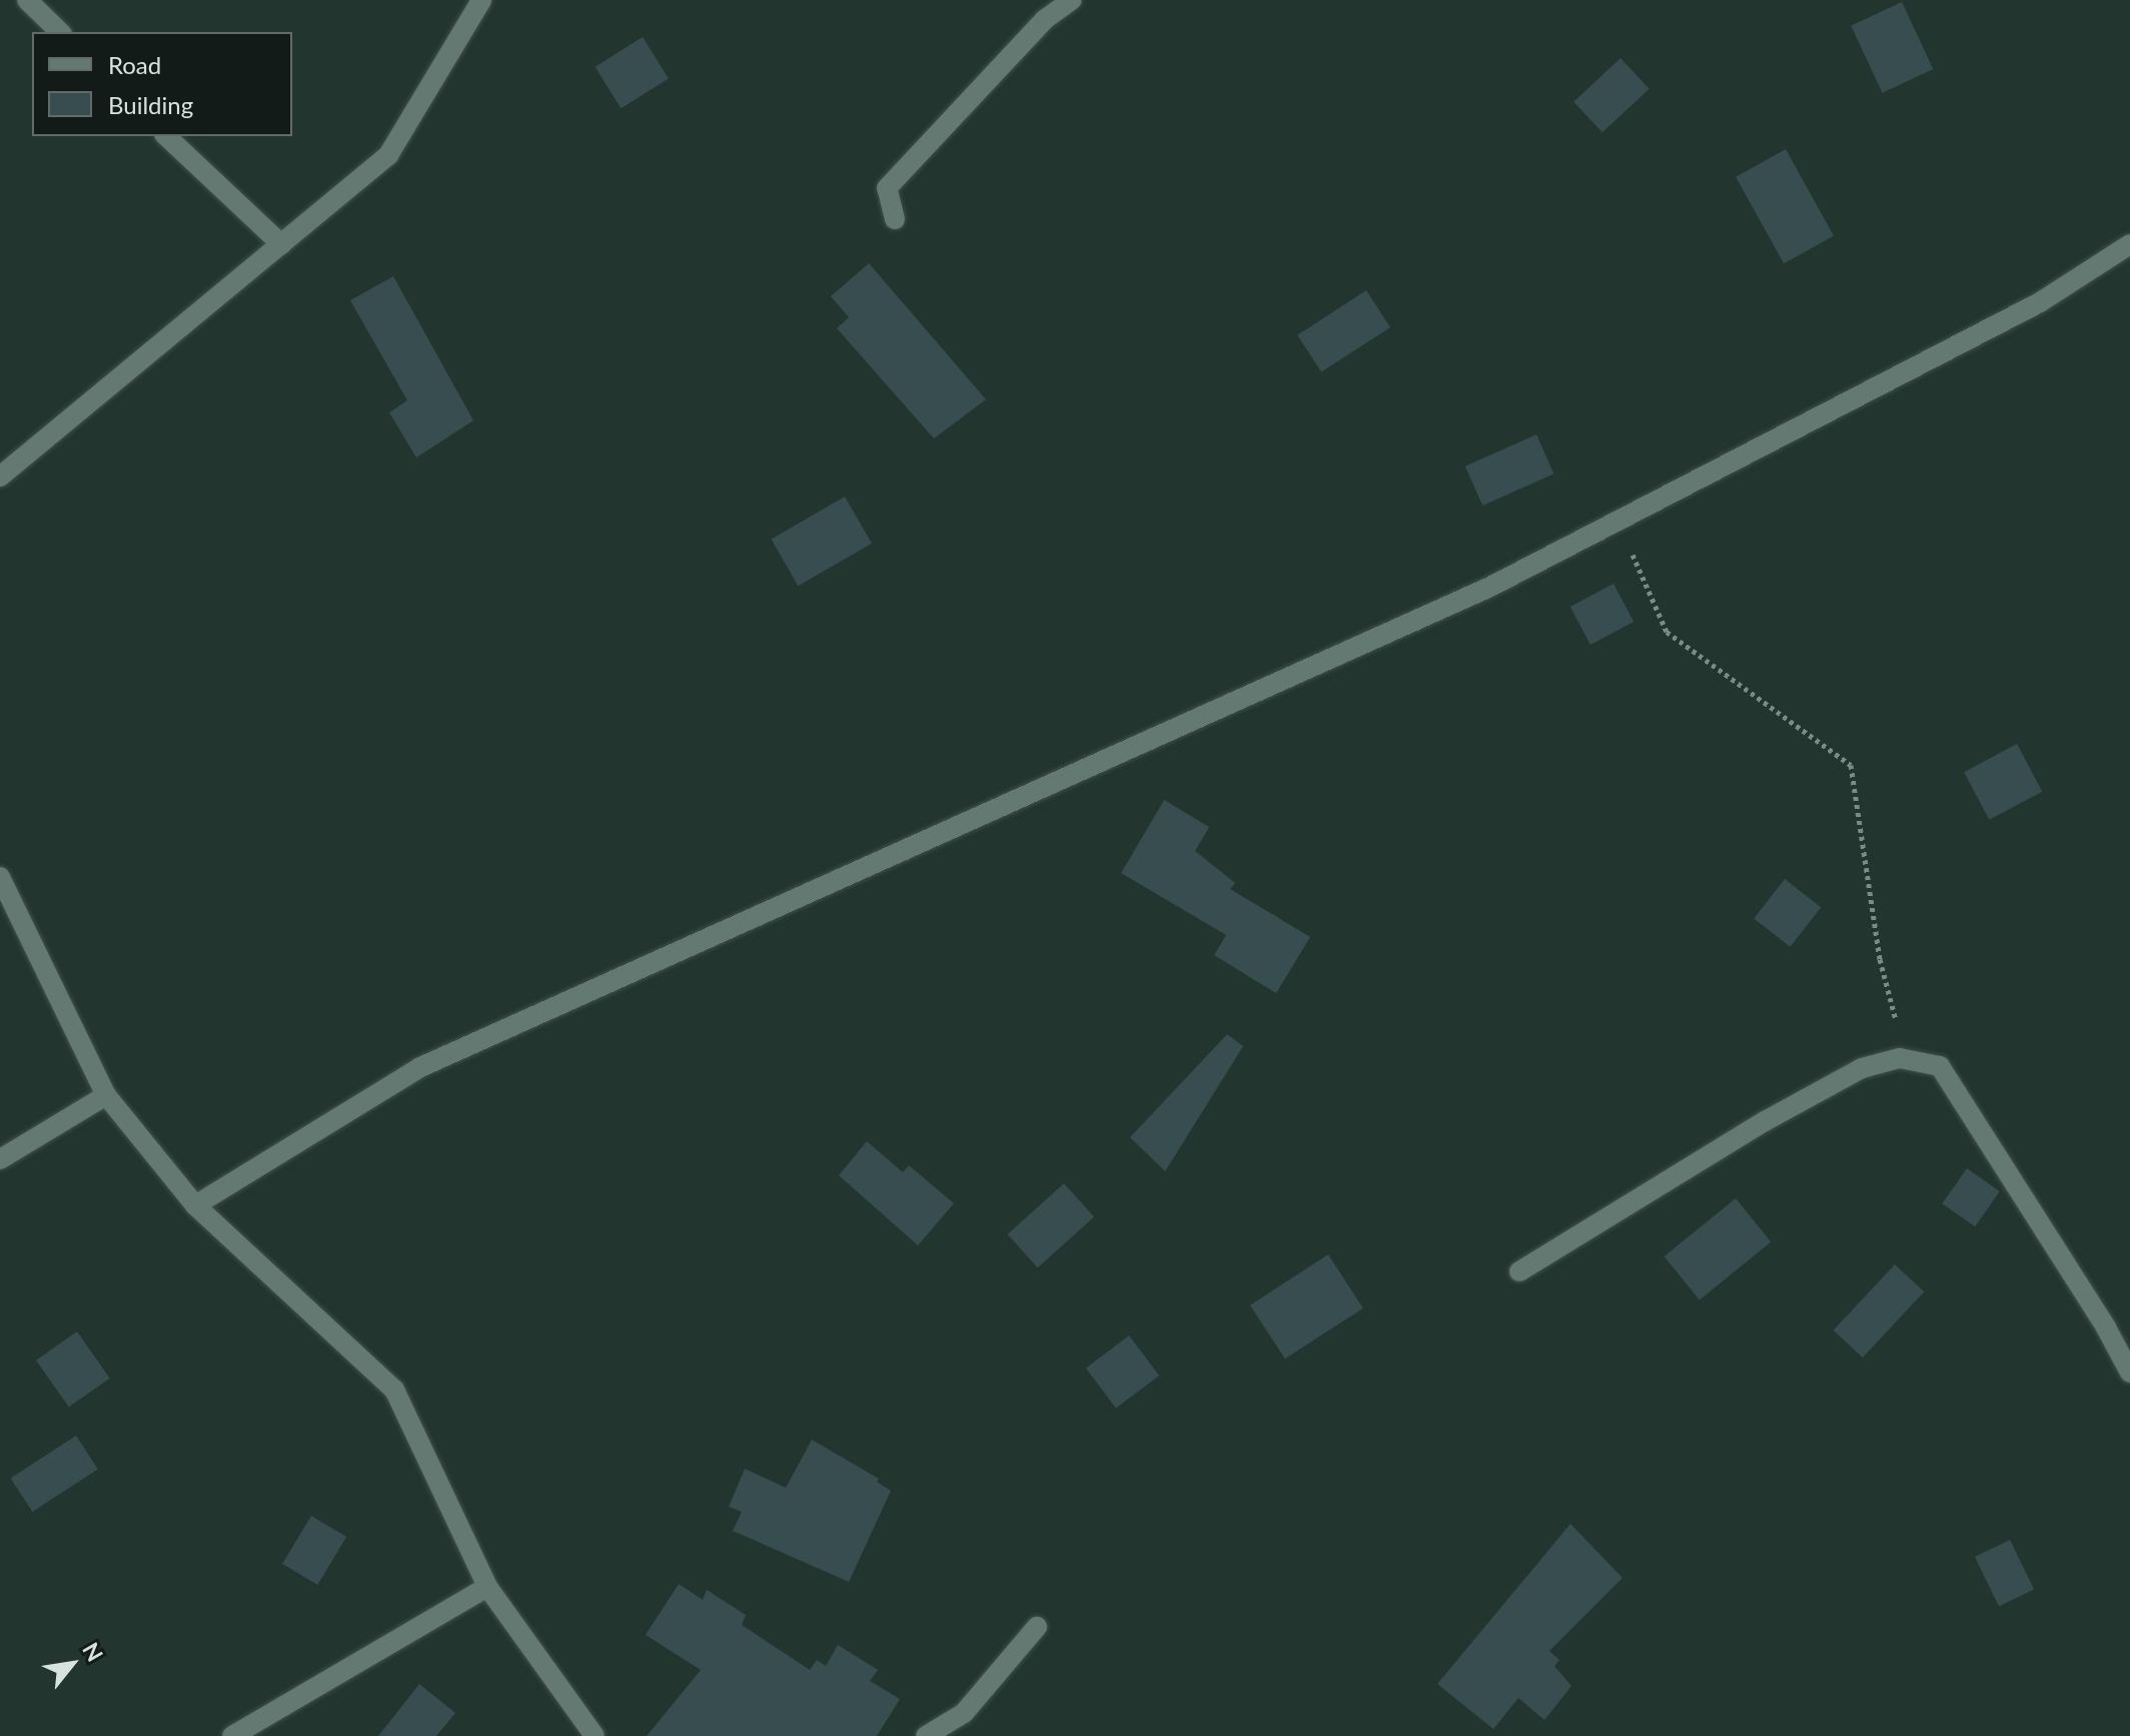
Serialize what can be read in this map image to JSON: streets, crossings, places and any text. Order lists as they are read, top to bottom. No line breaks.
{"legend":["Road","Building"],"north":"top right"}
